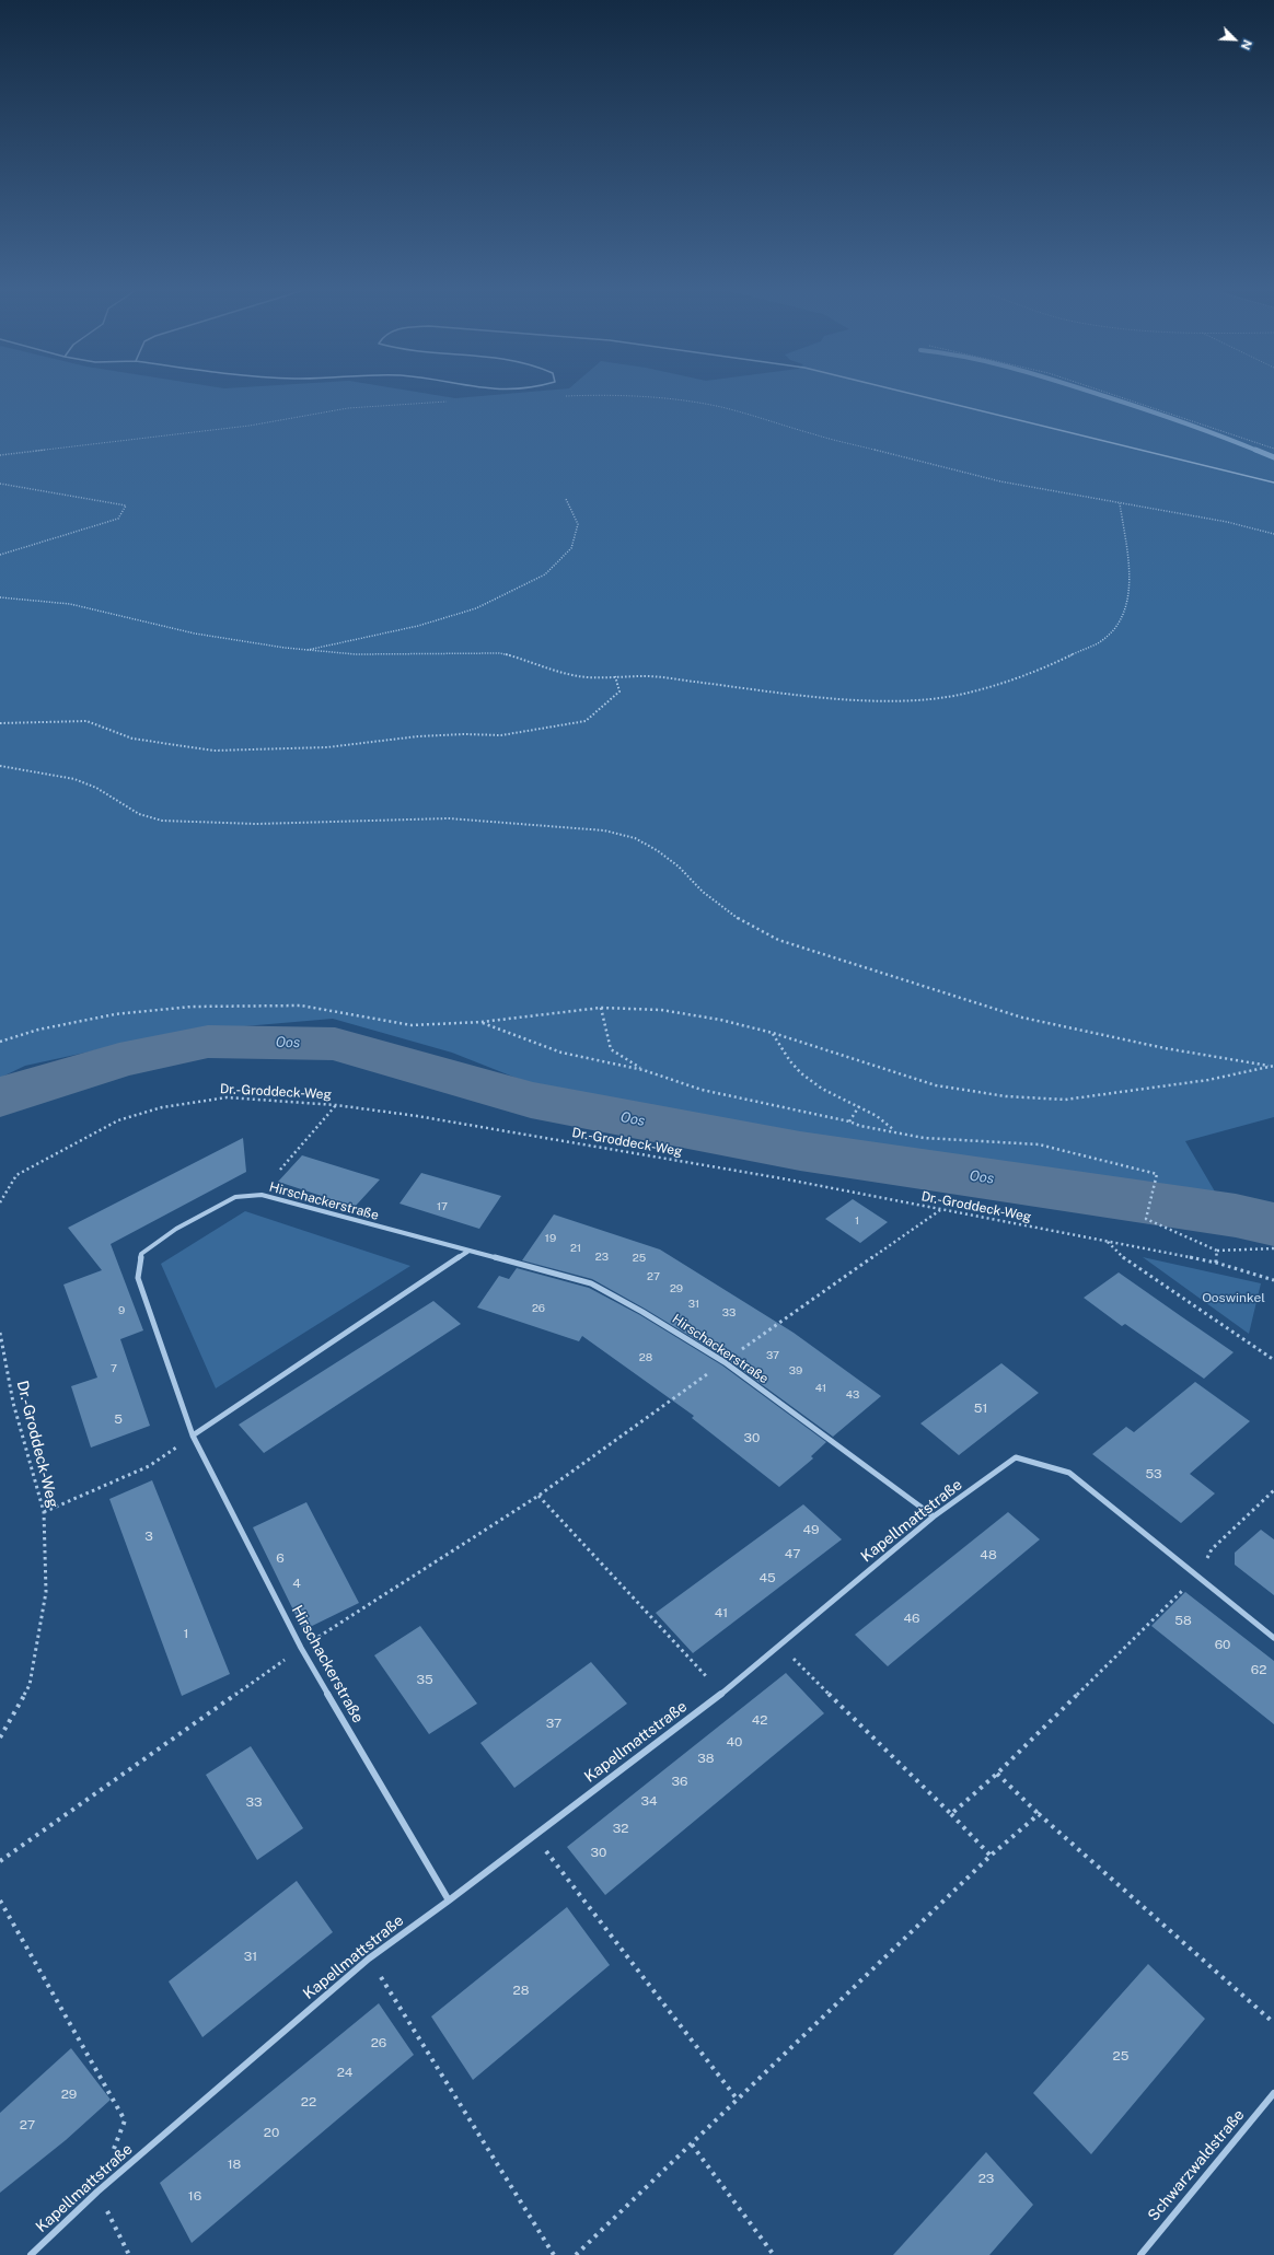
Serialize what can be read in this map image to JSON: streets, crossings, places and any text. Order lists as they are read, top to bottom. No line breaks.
{"streets":{"street":["Hirschackerstraße","Kapellmattstraße","Schwarzwaldstraße"],"path":["Dr.-Groddeck-Weg"]},"crossings":[["Hirschackerstraße","Kapellmattstraße"]],"water":["Oos"],"parks":["Ooswinkel"],"house_numbers":["17","1","19","21","23","25","27","29","31","26","9","33","37","28","7","39","41","43","51","5","30","53","49","3","47","48","6","45","4","41","46","58","1","60","62","35","42","37","40","38","36","34","33","32","30","31","28","26","25","24","29","22","27","20","18","23","16"],"north":"bottom right"}
